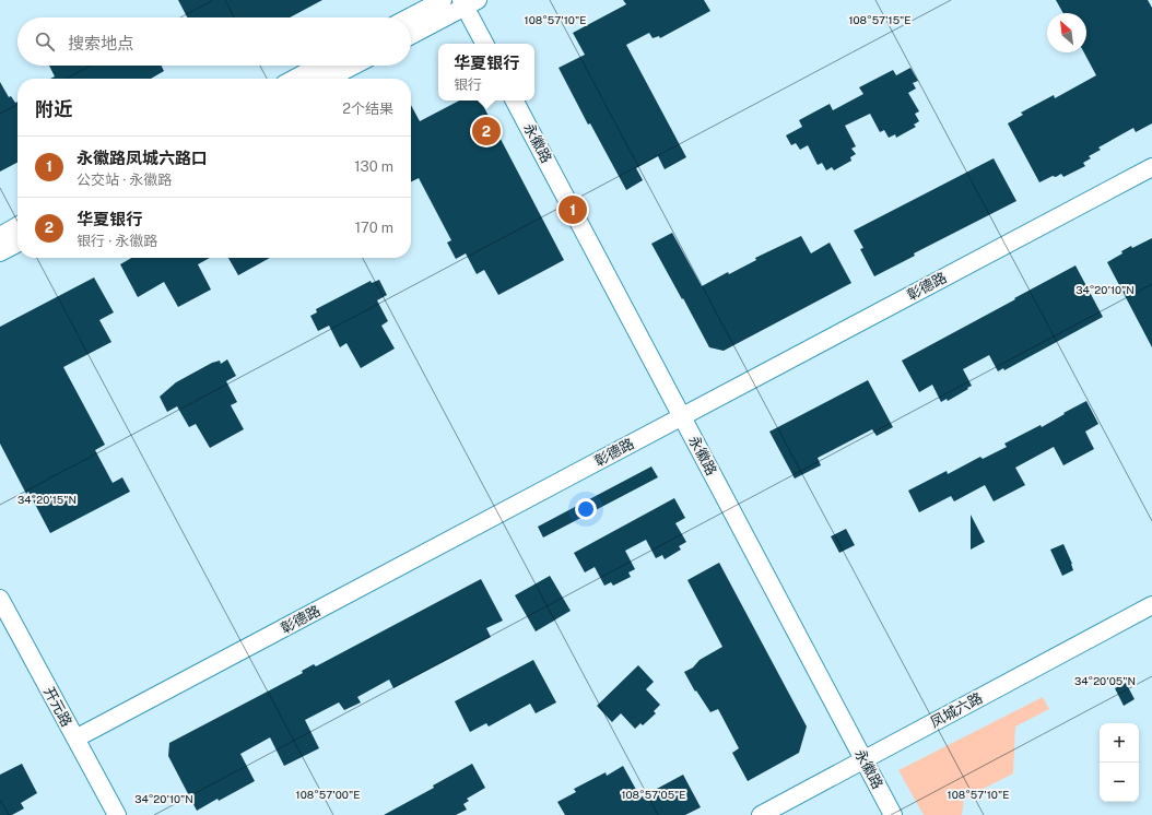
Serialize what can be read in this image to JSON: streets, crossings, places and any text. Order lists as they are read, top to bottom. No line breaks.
{"streets":{"street":["永徽路","彰德路","开元路","凤城六路"]},"crossings":[["永徽路","彰德路"],["永徽路","凤城六路"],["彰德路","开元路"]],"north":"top left","page":{"search":"搜索地点","popup":["华夏银行","银行"],"heading":["附近","2个结果"],"pins":["2","1"],"list":[{"mark":"1","name":"永徽路凤城六路口","note":"公交站 · 永徽路","value":"130 m"},{"mark":"2","name":"华夏银行","note":"银行 · 永徽路","value":"170 m"}],"map_buttons":["+","−"]},"coordinates":["108°57'10\"E","108°57'15\"E","34°20'10\"N","34°20'15\"N","34°20'05\"N","108°57'00\"E","108°57'05\"E"]}
